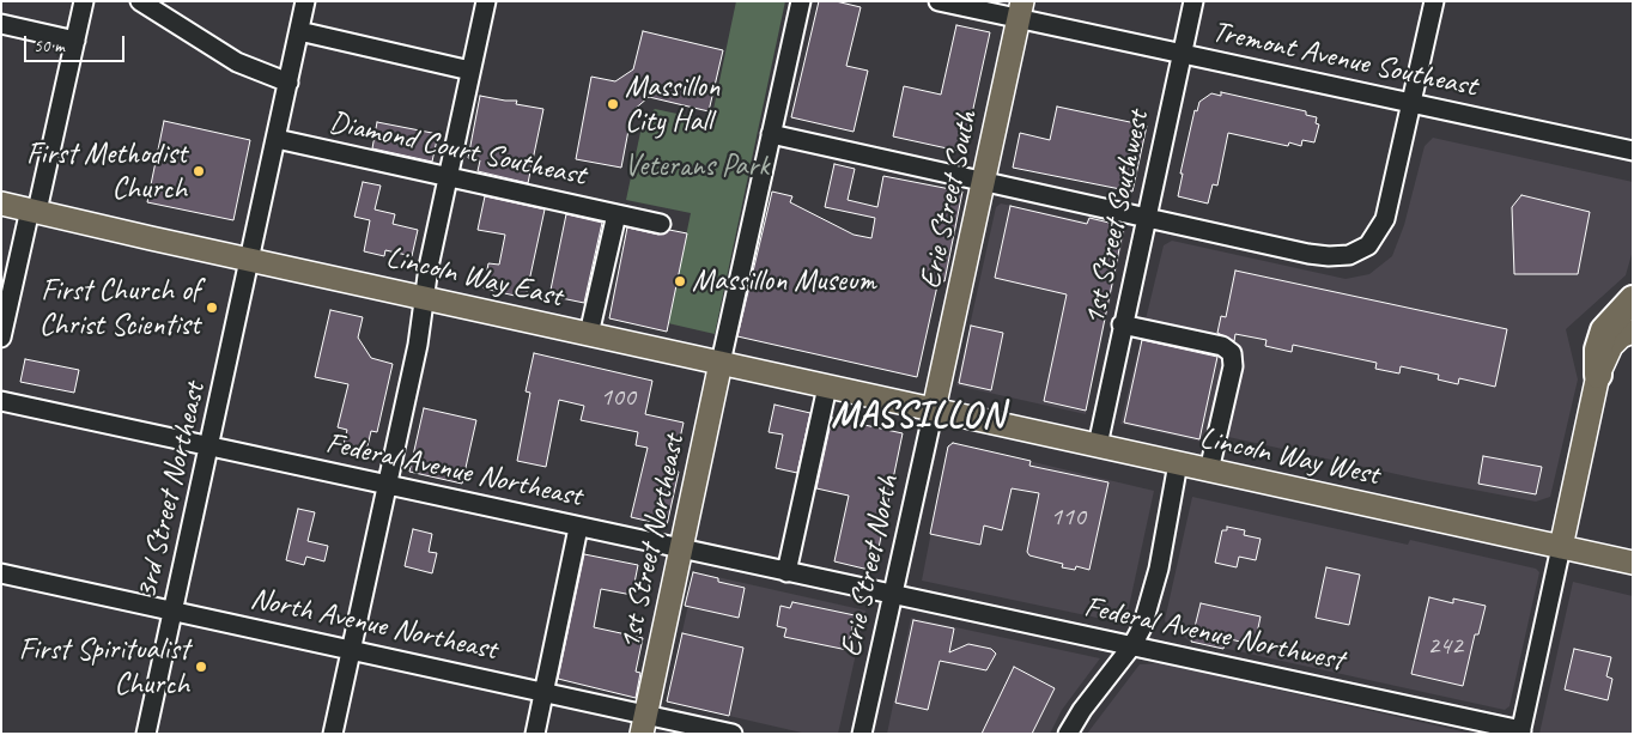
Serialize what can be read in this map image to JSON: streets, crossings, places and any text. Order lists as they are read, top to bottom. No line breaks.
{"streets":{"main road":["Erie Street South","Lincoln Way East","Lincoln Way West","1st Street Northeast"],"street":["Tremont Avenue Southeast","Diamond Court Southeast","1st Street Southwest","Federal Avenue Northeast","3rd Street Northeast","Erie Street North","North Avenue Northeast","Federal Avenue Northwest"]},"crossings":[["Tremont Avenue Southeast","Erie Street South"],["Tremont Avenue Southeast","1st Street Southwest"],["Diamond Court Southeast","3rd Street Northeast"],["Erie Street South","Lincoln Way East"],["Erie Street South","Lincoln Way West"],["Erie Street South","Erie Street North"],["1st Street Southwest","Lincoln Way West"],["Lincoln Way East","Lincoln Way West"],["Lincoln Way East","3rd Street Northeast"],["Lincoln Way East","1st Street Northeast"],["Lincoln Way East","Erie Street North"],["Lincoln Way West","Erie Street North"],["Federal Avenue Northeast","3rd Street Northeast"],["Federal Avenue Northeast","1st Street Northeast"],["Federal Avenue Northeast","Erie Street North"],["Federal Avenue Northeast","Federal Avenue Northwest"],["3rd Street Northeast","North Avenue Northeast"],["1st Street Northeast","North Avenue Northeast"],["Erie Street North","Federal Avenue Northwest"]],"districts":["MASSILLON"],"parks":["Veterans Park"],"places":["Massillon City Hall","First Methodist Church","Massillon Museum","First Church of Christ Scientist","First Spiritualist Church"],"house_numbers":["100","110","242"],"scale_bar":"50 m"}
